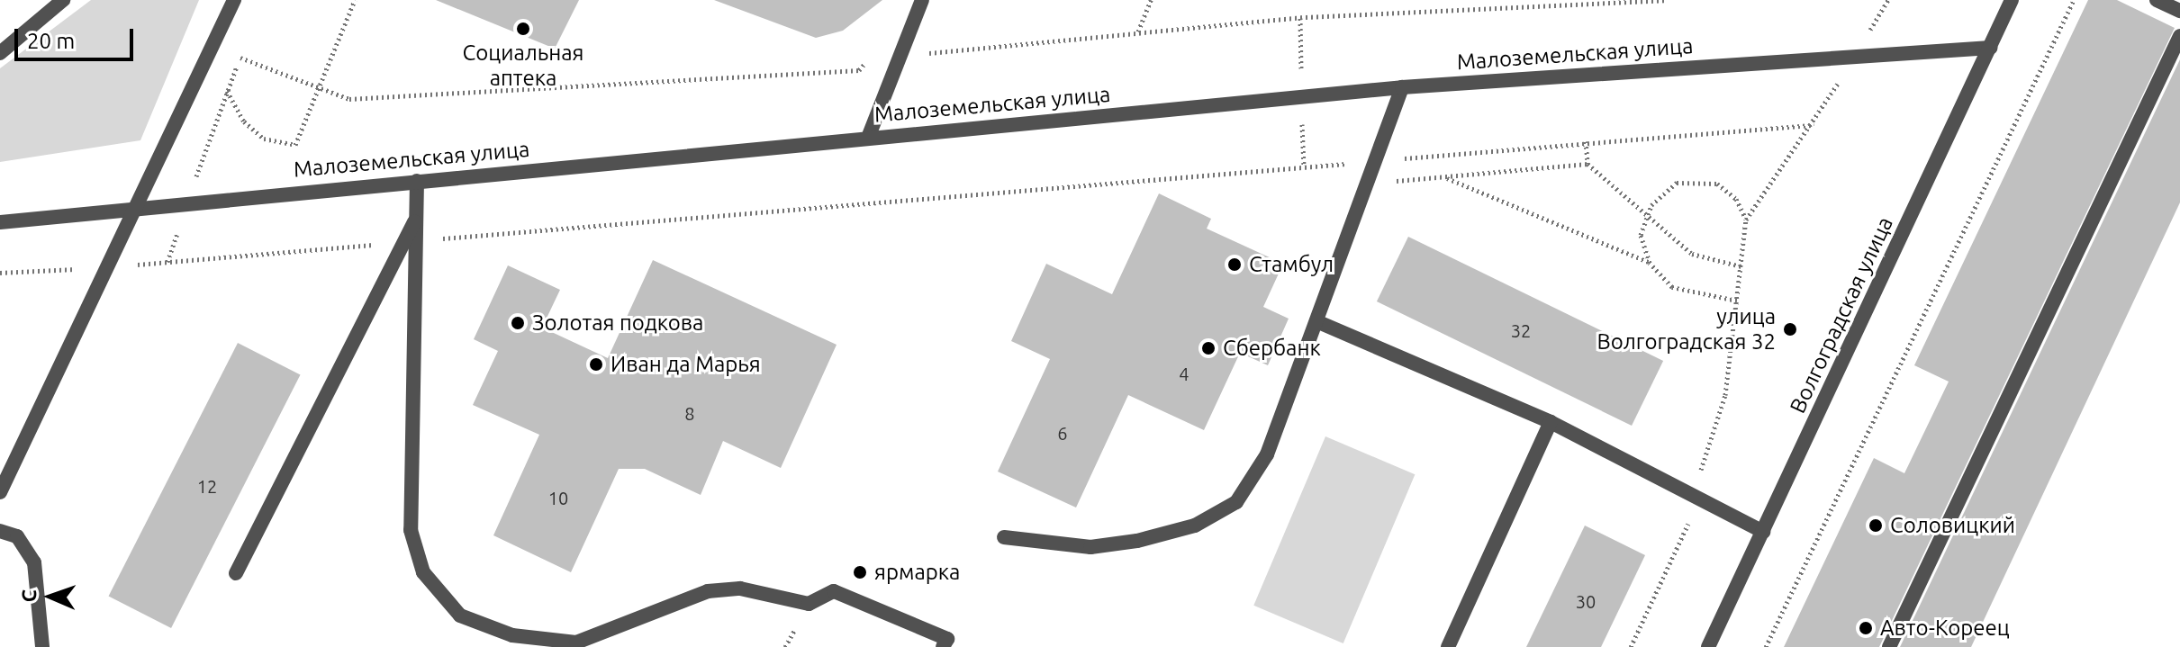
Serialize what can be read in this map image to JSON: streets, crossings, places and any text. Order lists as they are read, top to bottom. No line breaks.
{"streets":{"street":["Малоземельская улица","Волгоградская улица"]},"crossings":[["Малоземельская улица","Волгоградская улица"]],"places":["Социальная аптека","Стамбул","Золотая подкова","улица Волгоградская 32","Сбербанк","Иван да Марья","Соловицкий","ярмарка","Авто-Кореец"],"house_numbers":["32","4","8","6","12","10","30"],"scale_bar":"20 m","north":"left"}
